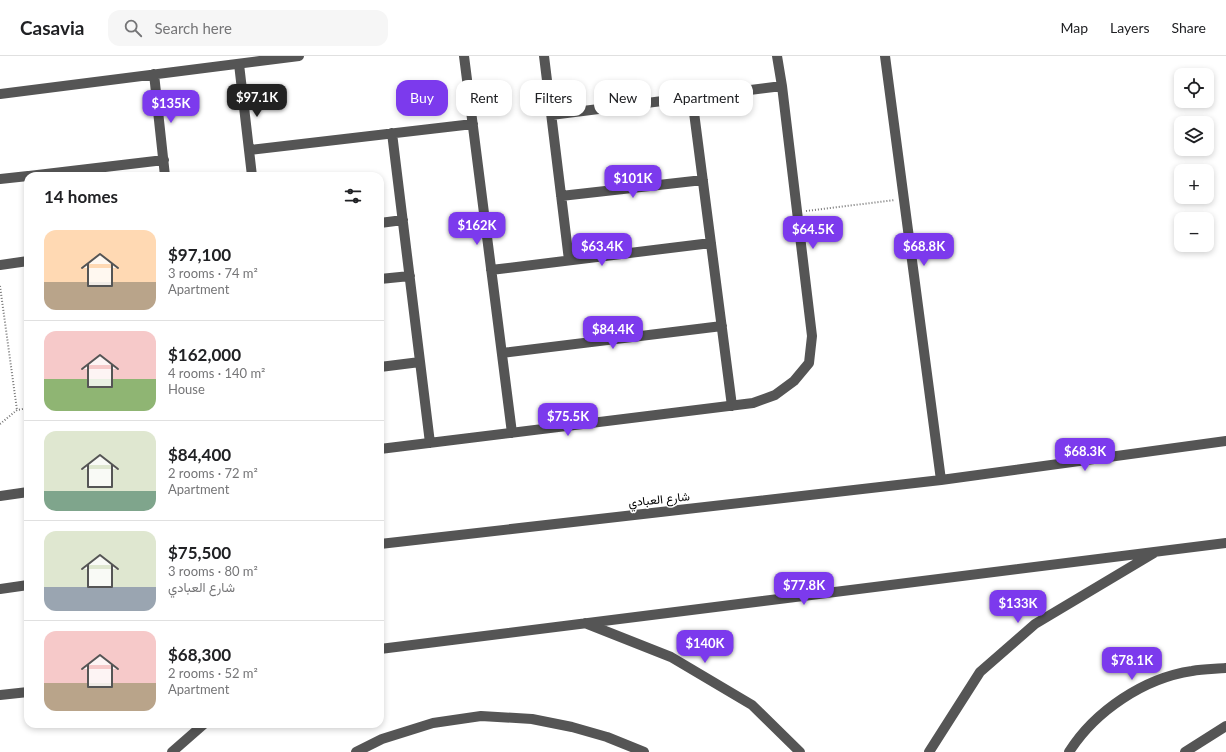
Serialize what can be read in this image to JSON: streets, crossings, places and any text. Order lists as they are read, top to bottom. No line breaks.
{"streets":{"street":["شارع العبادي"]},"page":{"header":"Casavia","search":"Search here","nav":["Map","Layers","Share"],"map_buttons":["+","−"],"chip":["Buy","Rent","Filters","New","Apartment"],"price":["$97.1K","$135K","$101K","$162K","$64.5K","$63.4K","$68.8K","$84.4K","$75.5K","$68.3K","$77.8K","$133K","$140K","$78.1K"],"heading":"14 homes","list":[{"name":"$97,100","note":"3 rooms · 74 m² · Apartment"},{"name":"$162,000","note":"4 rooms · 140 m² · House"},{"name":"$84,400","note":"2 rooms · 72 m² · Apartment"},{"name":"$75,500","note":"3 rooms · 80 m² · شارع العبادي"},{"name":"$68,300","note":"2 rooms · 52 m² · Apartment"}]}}
